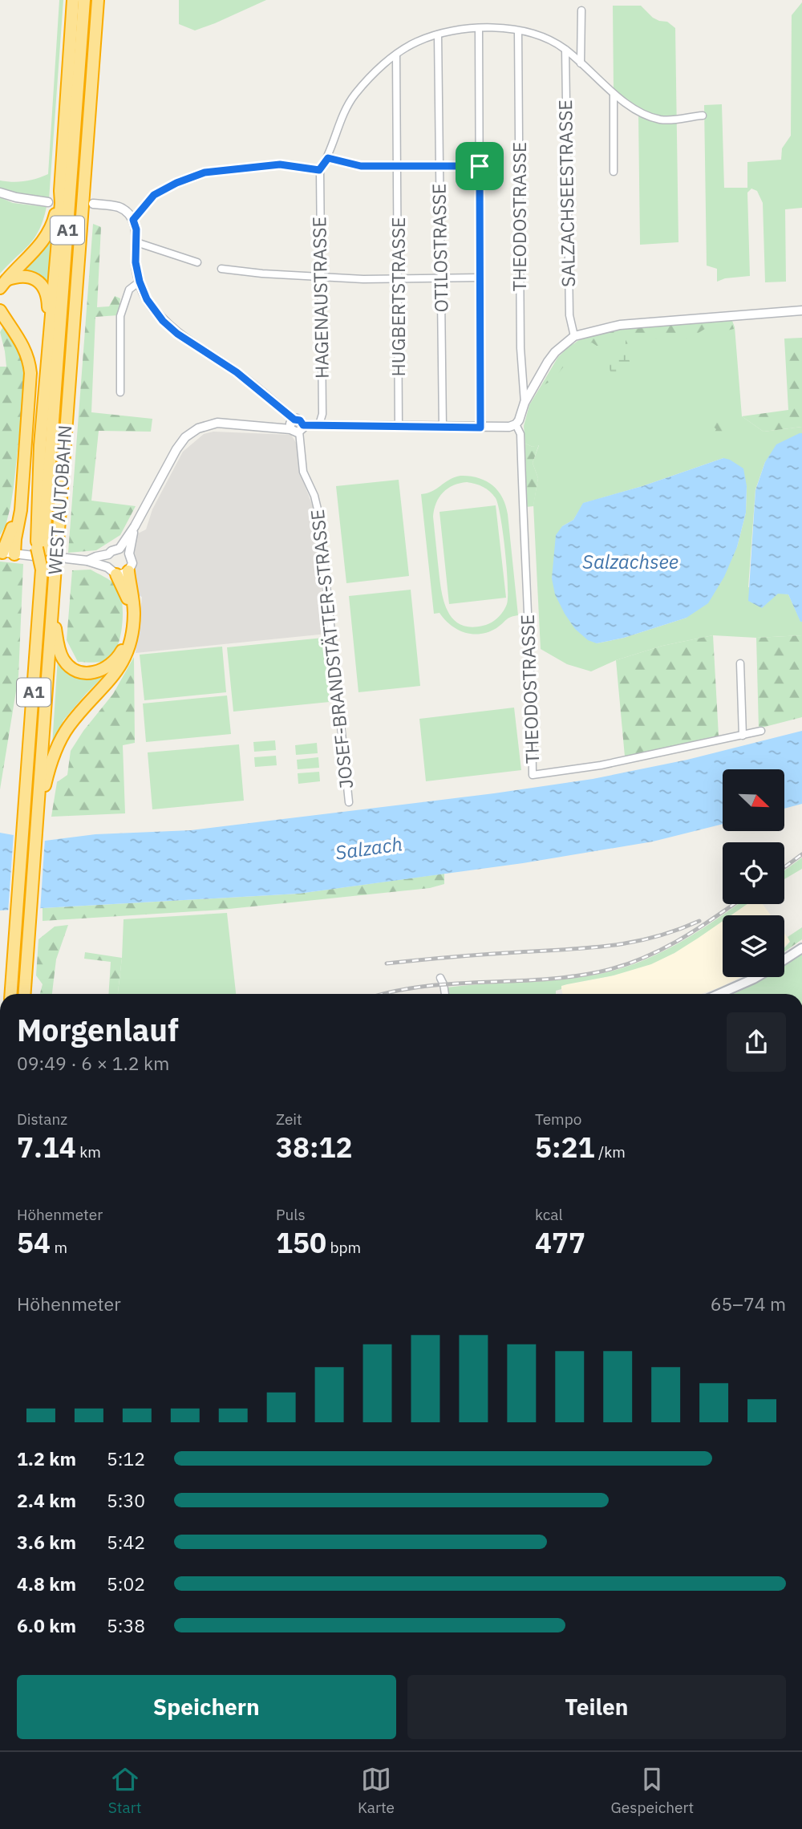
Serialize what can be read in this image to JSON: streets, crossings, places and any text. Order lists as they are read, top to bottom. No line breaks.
{"streets":{"highway":["A1","WEST AUTOBAHN"],"street":["SALZACHSEESTRASSE","THEODOSTRASSE","OTILOSTRASSE","HUGBERTSTRASSE","HAGENAUSTRASSE","JOSEF-BRANDSTÄTTER-STRASSE"]},"water":["Salzachsee","Salzach"],"north":"bottom right","page":{"heading":["Morgenlauf","09:49 · 6 × 1.2 km"],"stats":[["Distanz","7.14 km"],["Zeit","38:12"],["Tempo","5:21 /km"],["Höhenmeter","54 m"],["Puls","150 bpm"],["kcal","477"]],"chart":["Höhenmeter","65–74 m"],"list":[{"name":"1.2 km","note":"5:12"},{"name":"2.4 km","note":"5:30"},{"name":"3.6 km","note":"5:42"},{"name":"4.8 km","note":"5:02"},{"name":"6.0 km","note":"5:38"}],"buttons":["Speichern","Teilen"],"tabs":["Start","Karte","Gespeichert"]}}
